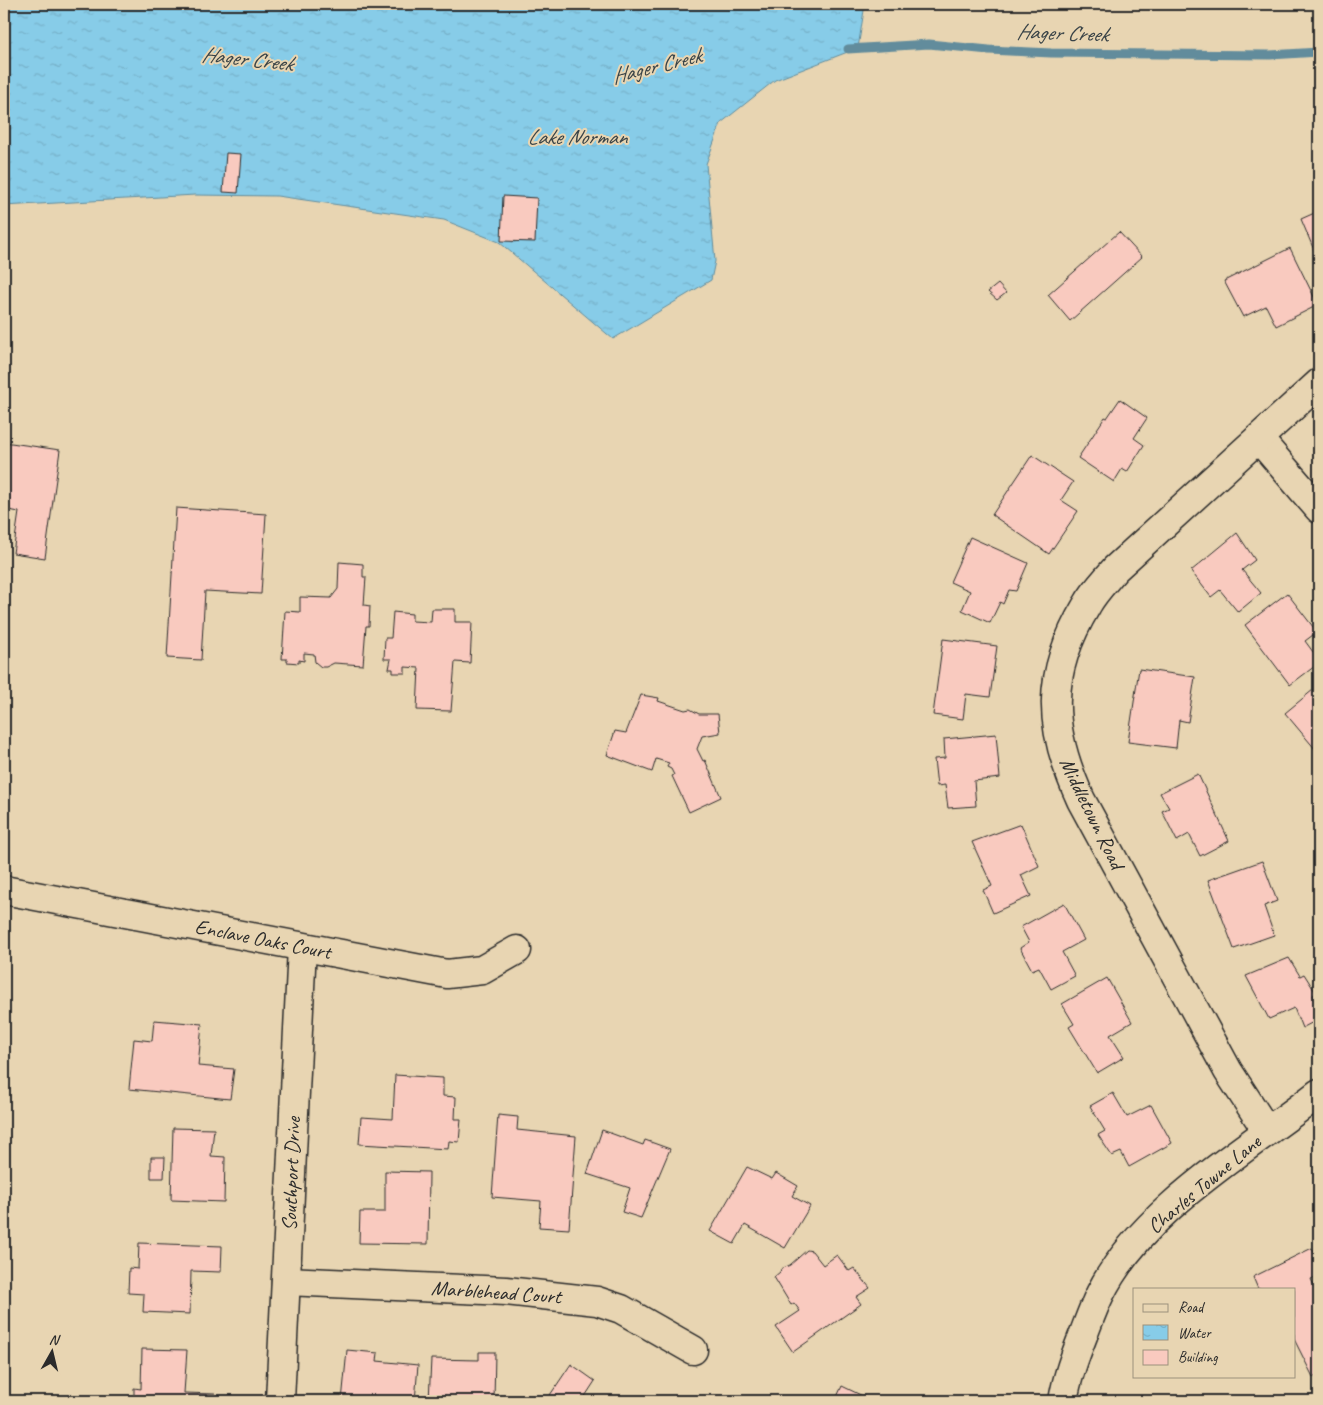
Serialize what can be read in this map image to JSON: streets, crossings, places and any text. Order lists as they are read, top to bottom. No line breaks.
{"streets":{"street":["Middletown Road","Enclave Oaks Court","Southport Drive","Charles Towne Lane","Marblehead Court"]},"crossings":[["Middletown Road","Charles Towne Lane"],["Enclave Oaks Court","Southport Drive"],["Southport Drive","Marblehead Court"]],"water":["Hager Creek","Lake Norman"],"legend":["Road","Water","Building"],"north":"top"}
